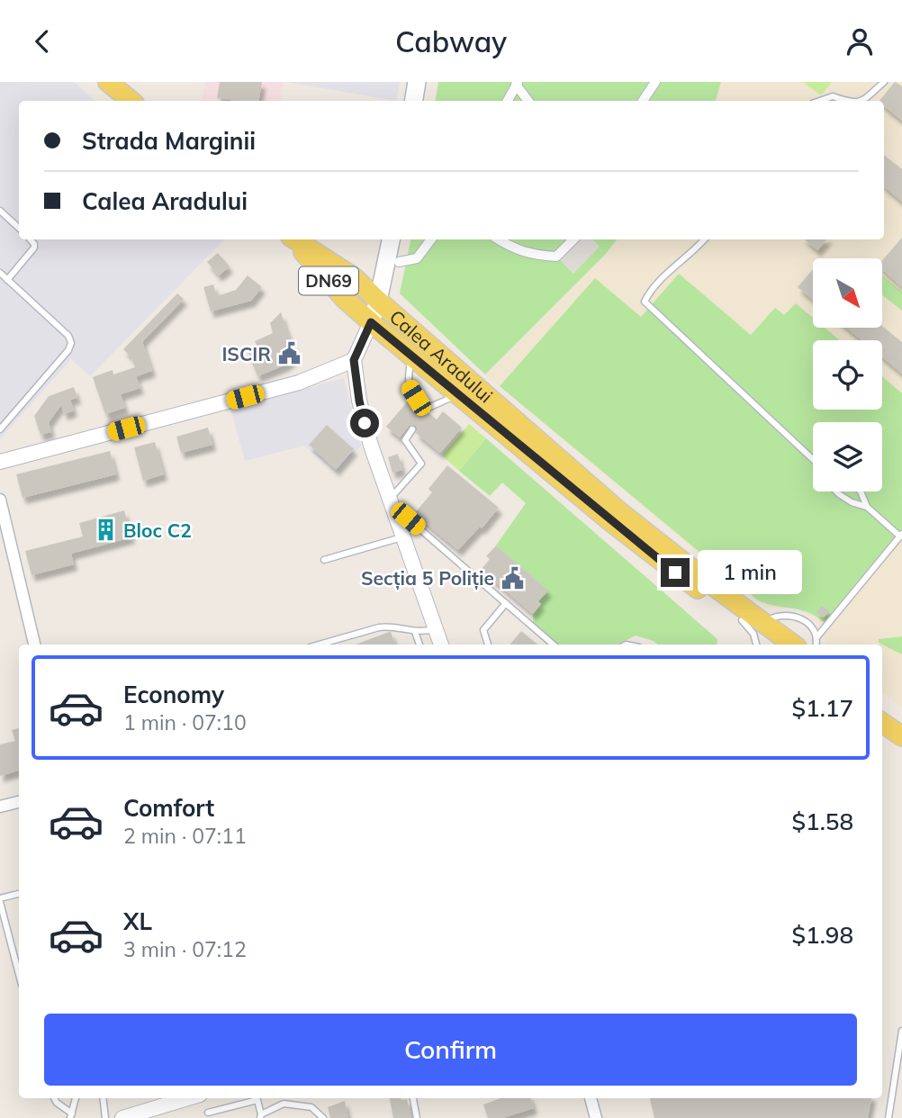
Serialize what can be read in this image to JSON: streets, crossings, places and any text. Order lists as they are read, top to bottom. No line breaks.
{"streets":{"main road":["DN69","Calea Aradului"]},"places":{"public building":["ISCIR","Secția 5 Poliție"],"building":["Bloc C2"]},"north":"bottom right","page":{"header":"Cabway","banner":["Strada Marginii","Calea Aradului"],"bubble":"1 min","list":[{"name":"Economy","note":"1 min · 07:10","value":"$1.17"},{"name":"Comfort","note":"2 min · 07:11","value":"$1.58"},{"name":"XL","note":"3 min · 07:12","value":"$1.98"}],"buttons":"Confirm"}}
